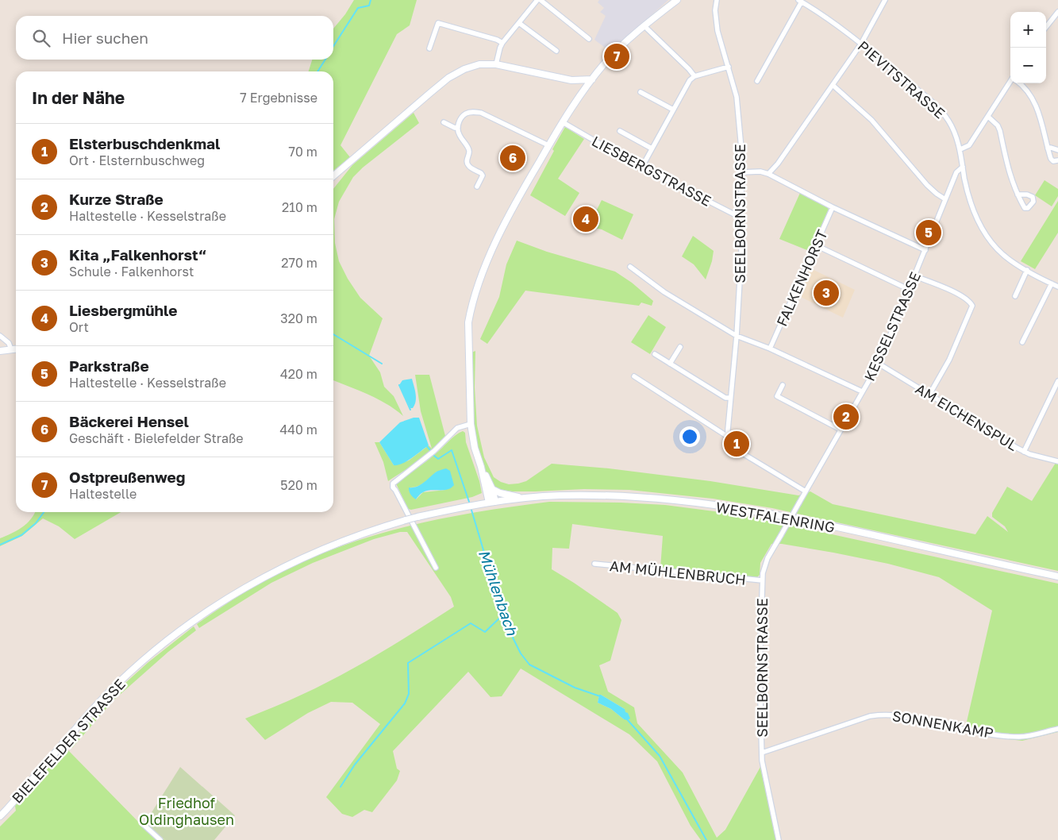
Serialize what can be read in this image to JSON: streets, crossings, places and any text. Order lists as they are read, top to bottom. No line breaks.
{"streets":{"main road":["WESTFALENRING","BIELEFELDER STRASSE"],"street":["PIEVITSTRASSE","LIESBERGSTRASSE","SEELBORNSTRASSE","FALKENHORST","KESSELSTRASSE","AM EICHENSPUL","AM MÜHLENBRUCH","SONNENKAMP"]},"crossings":[["PIEVITSTRASSE","KESSELSTRASSE"],["LIESBERGSTRASSE","SEELBORNSTRASSE"],["SEELBORNSTRASSE","KESSELSTRASSE"],["SEELBORNSTRASSE","AM MÜHLENBRUCH"],["SEELBORNSTRASSE","SONNENKAMP"],["KESSELSTRASSE","AM EICHENSPUL"],["WESTFALENRING","BIELEFELDER STRASSE"]],"water":["Mühlenbach"],"parks":["Friedhof Oldinghausen"],"page":{"map_buttons":["+","−"],"search":"Hier suchen","pins":["7","6","4","5","3","2","1"],"heading":["In der Nähe","7 Ergebnisse"],"list":[{"mark":"1","name":"Elsterbuschdenkmal","note":"Ort · Elsternbuschweg","value":"70 m"},{"mark":"2","name":"Kurze Straße","note":"Haltestelle · Kesselstraße","value":"210 m"},{"mark":"3","name":"Kita „Falkenhorst“","note":"Schule · Falkenhorst","value":"270 m"},{"mark":"4","name":"Liesbergmühle","note":"Ort","value":"320 m"},{"mark":"5","name":"Parkstraße","note":"Haltestelle · Kesselstraße","value":"420 m"},{"mark":"6","name":"Bäckerei Hensel","note":"Geschäft · Bielefelder Straße","value":"440 m"},{"mark":"7","name":"Ostpreußenweg","note":"Haltestelle","value":"520 m"}]}}
